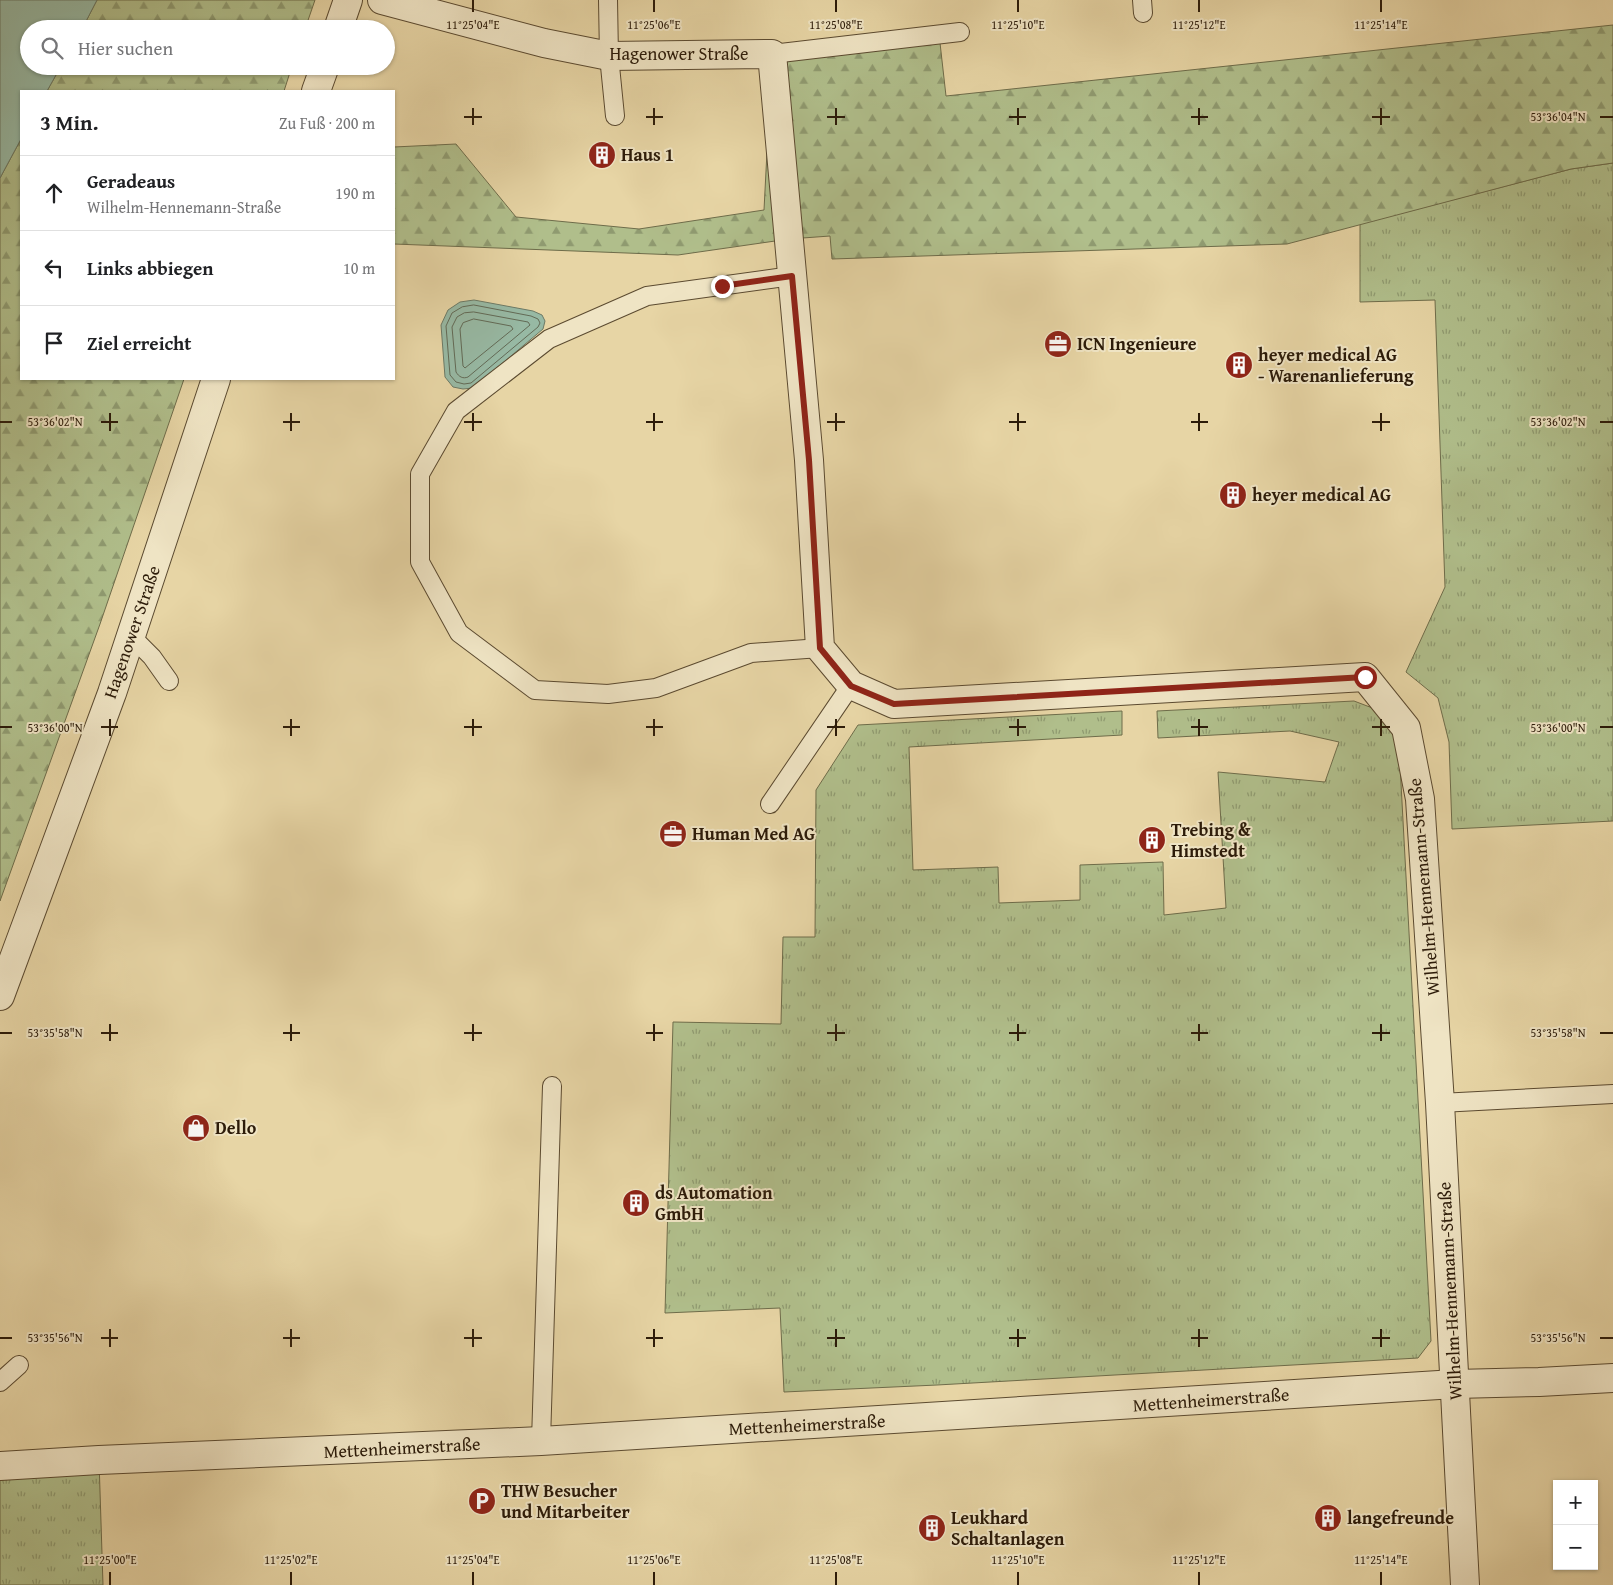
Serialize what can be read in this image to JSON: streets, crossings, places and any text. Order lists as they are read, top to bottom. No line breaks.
{"streets":{"street":["Hagenower Straße","Wilhelm-Hennemann-Straße","Mettenheimerstraße"]},"crossings":[["Wilhelm-Hennemann-Straße","Mettenheimerstraße"]],"places":{"building":["Haus 1","heyer medical AG - Warenanlieferung","heyer medical AG","Trebing & Himstedt","ds Automation GmbH","langefreunde","Leukhard Schaltanlagen"],"office":["ICN Ingenieure","Human Med AG"],"shop":["Dello"],"parking":["THW Besucher und Mitarbeiter"]},"page":{"search":"Hier suchen","heading":["3 Min.","Zu Fuß · 200 m"],"list":[["Geradeaus","Wilhelm-Hennemann-Straße","190 m"],["Links abbiegen","10 m"],"Ziel erreicht"],"map_buttons":["+","−"]},"coordinates":["11°25'04\"E","11°25'06\"E","11°25'08\"E","11°25'10\"E","11°25'12\"E","11°25'14\"E","53°36'04\"N","53°36'02\"N","53°36'00\"N","53°35'58\"N","53°35'56\"N","11°25'00\"E","11°25'02\"E"]}
